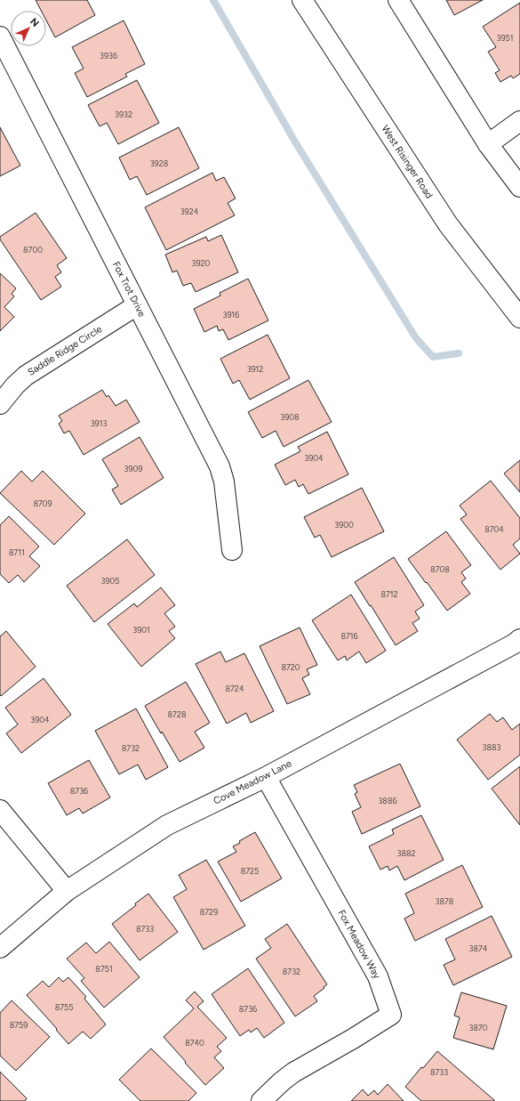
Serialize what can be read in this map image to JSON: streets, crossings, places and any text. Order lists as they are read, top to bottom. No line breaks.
{"streets":{"street":["West Risinger Road","Fox Trot Drive","Saddle Ridge Circle","Cove Meadow Lane","Fox Meadow Way"]},"crossings":[["Fox Trot Drive","Saddle Ridge Circle"],["Cove Meadow Lane","Fox Meadow Way"]],"house_numbers":["3951","3936","3932","3928","3924","8700","3920","3916","3912","3908","3913","3904","3909","8709","3900","8704","8711","8708","3905","8712","3901","8716","8720","8724","8728","3904","3883","8732","8736","3886","3882","8725","3878","8729","8733","3874","8751","8732","8755","8736","8759","3870","8740","8733"],"north":"top right"}
